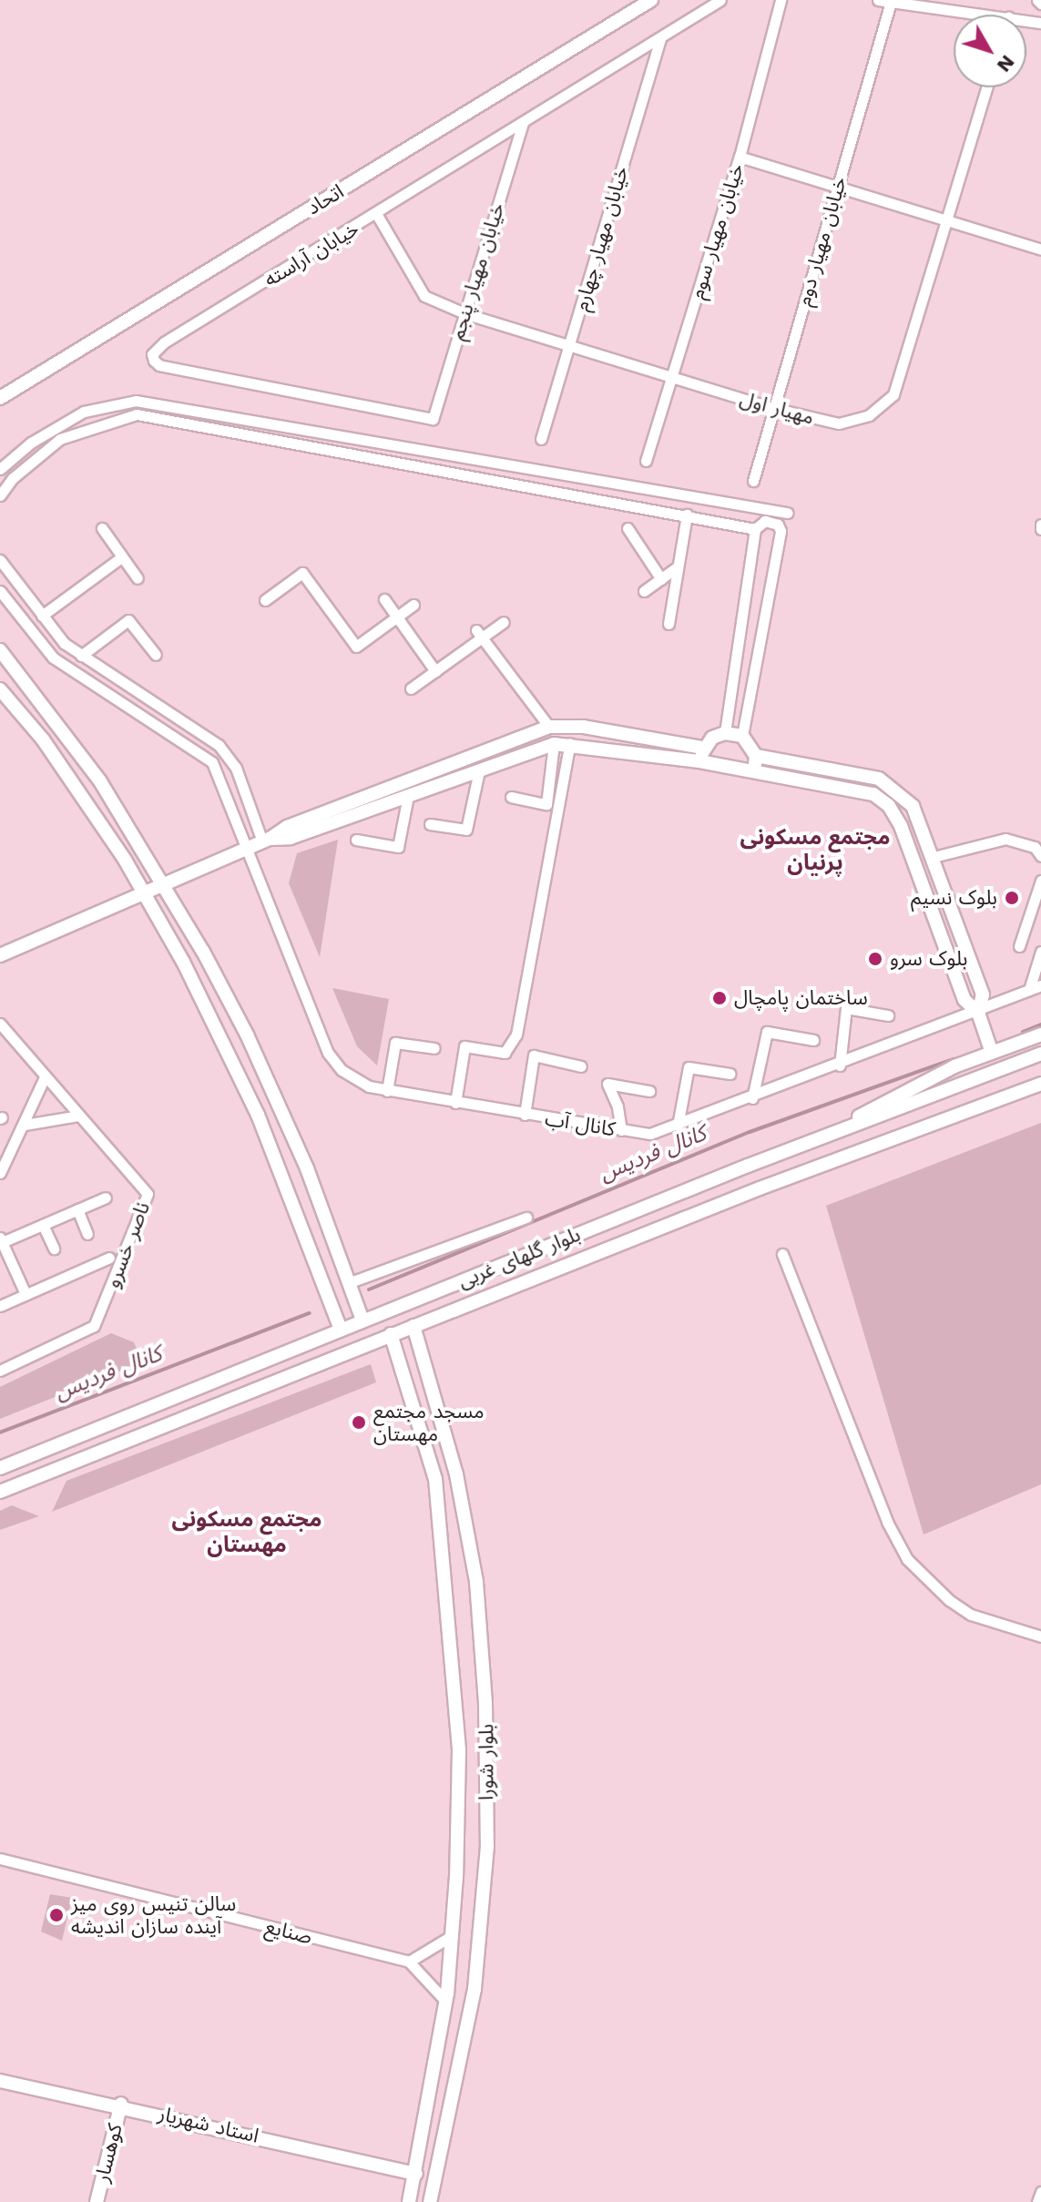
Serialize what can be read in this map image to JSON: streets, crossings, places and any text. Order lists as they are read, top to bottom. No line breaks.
{"streets":{"main road":["اتحاد","بلوار گلهای غربی","بلوار شورا","استاد شهریار","کوهسار"],"street":["خیابان مهیار سوم","خیابان مهیار چهارم","خیابان مهیار دوم","خیابان آراسته","خیابان مهیار پنجم","مهیار اول","کانال آب","ناصر خسرو","صنایع"]},"crossings":[["خیابان مهیار سوم","مهیار اول"],["خیابان مهیار چهارم","خیابان آراسته"],["خیابان مهیار چهارم","مهیار اول"],["خیابان مهیار دوم","مهیار اول"],["خیابان آراسته","خیابان مهیار پنجم"],["خیابان آراسته","مهیار اول"],["خیابان مهیار پنجم","مهیار اول"],["بلوار گلهای غربی","بلوار شورا"],["بلوار شورا","استاد شهریار"],["استاد شهریار","کوهسار"]],"districts":["مجتمع مسکونی پرنیان","مجتمع مسکونی مهستان"],"water":["کانال فردیس"],"places":["بلوک نسیم","بلوک سرو","ساختمان پامچال","مسجد مجتمع مهستان","سالن تنیس روی میز آینده سازان اندیشه"],"north":"bottom right"}
